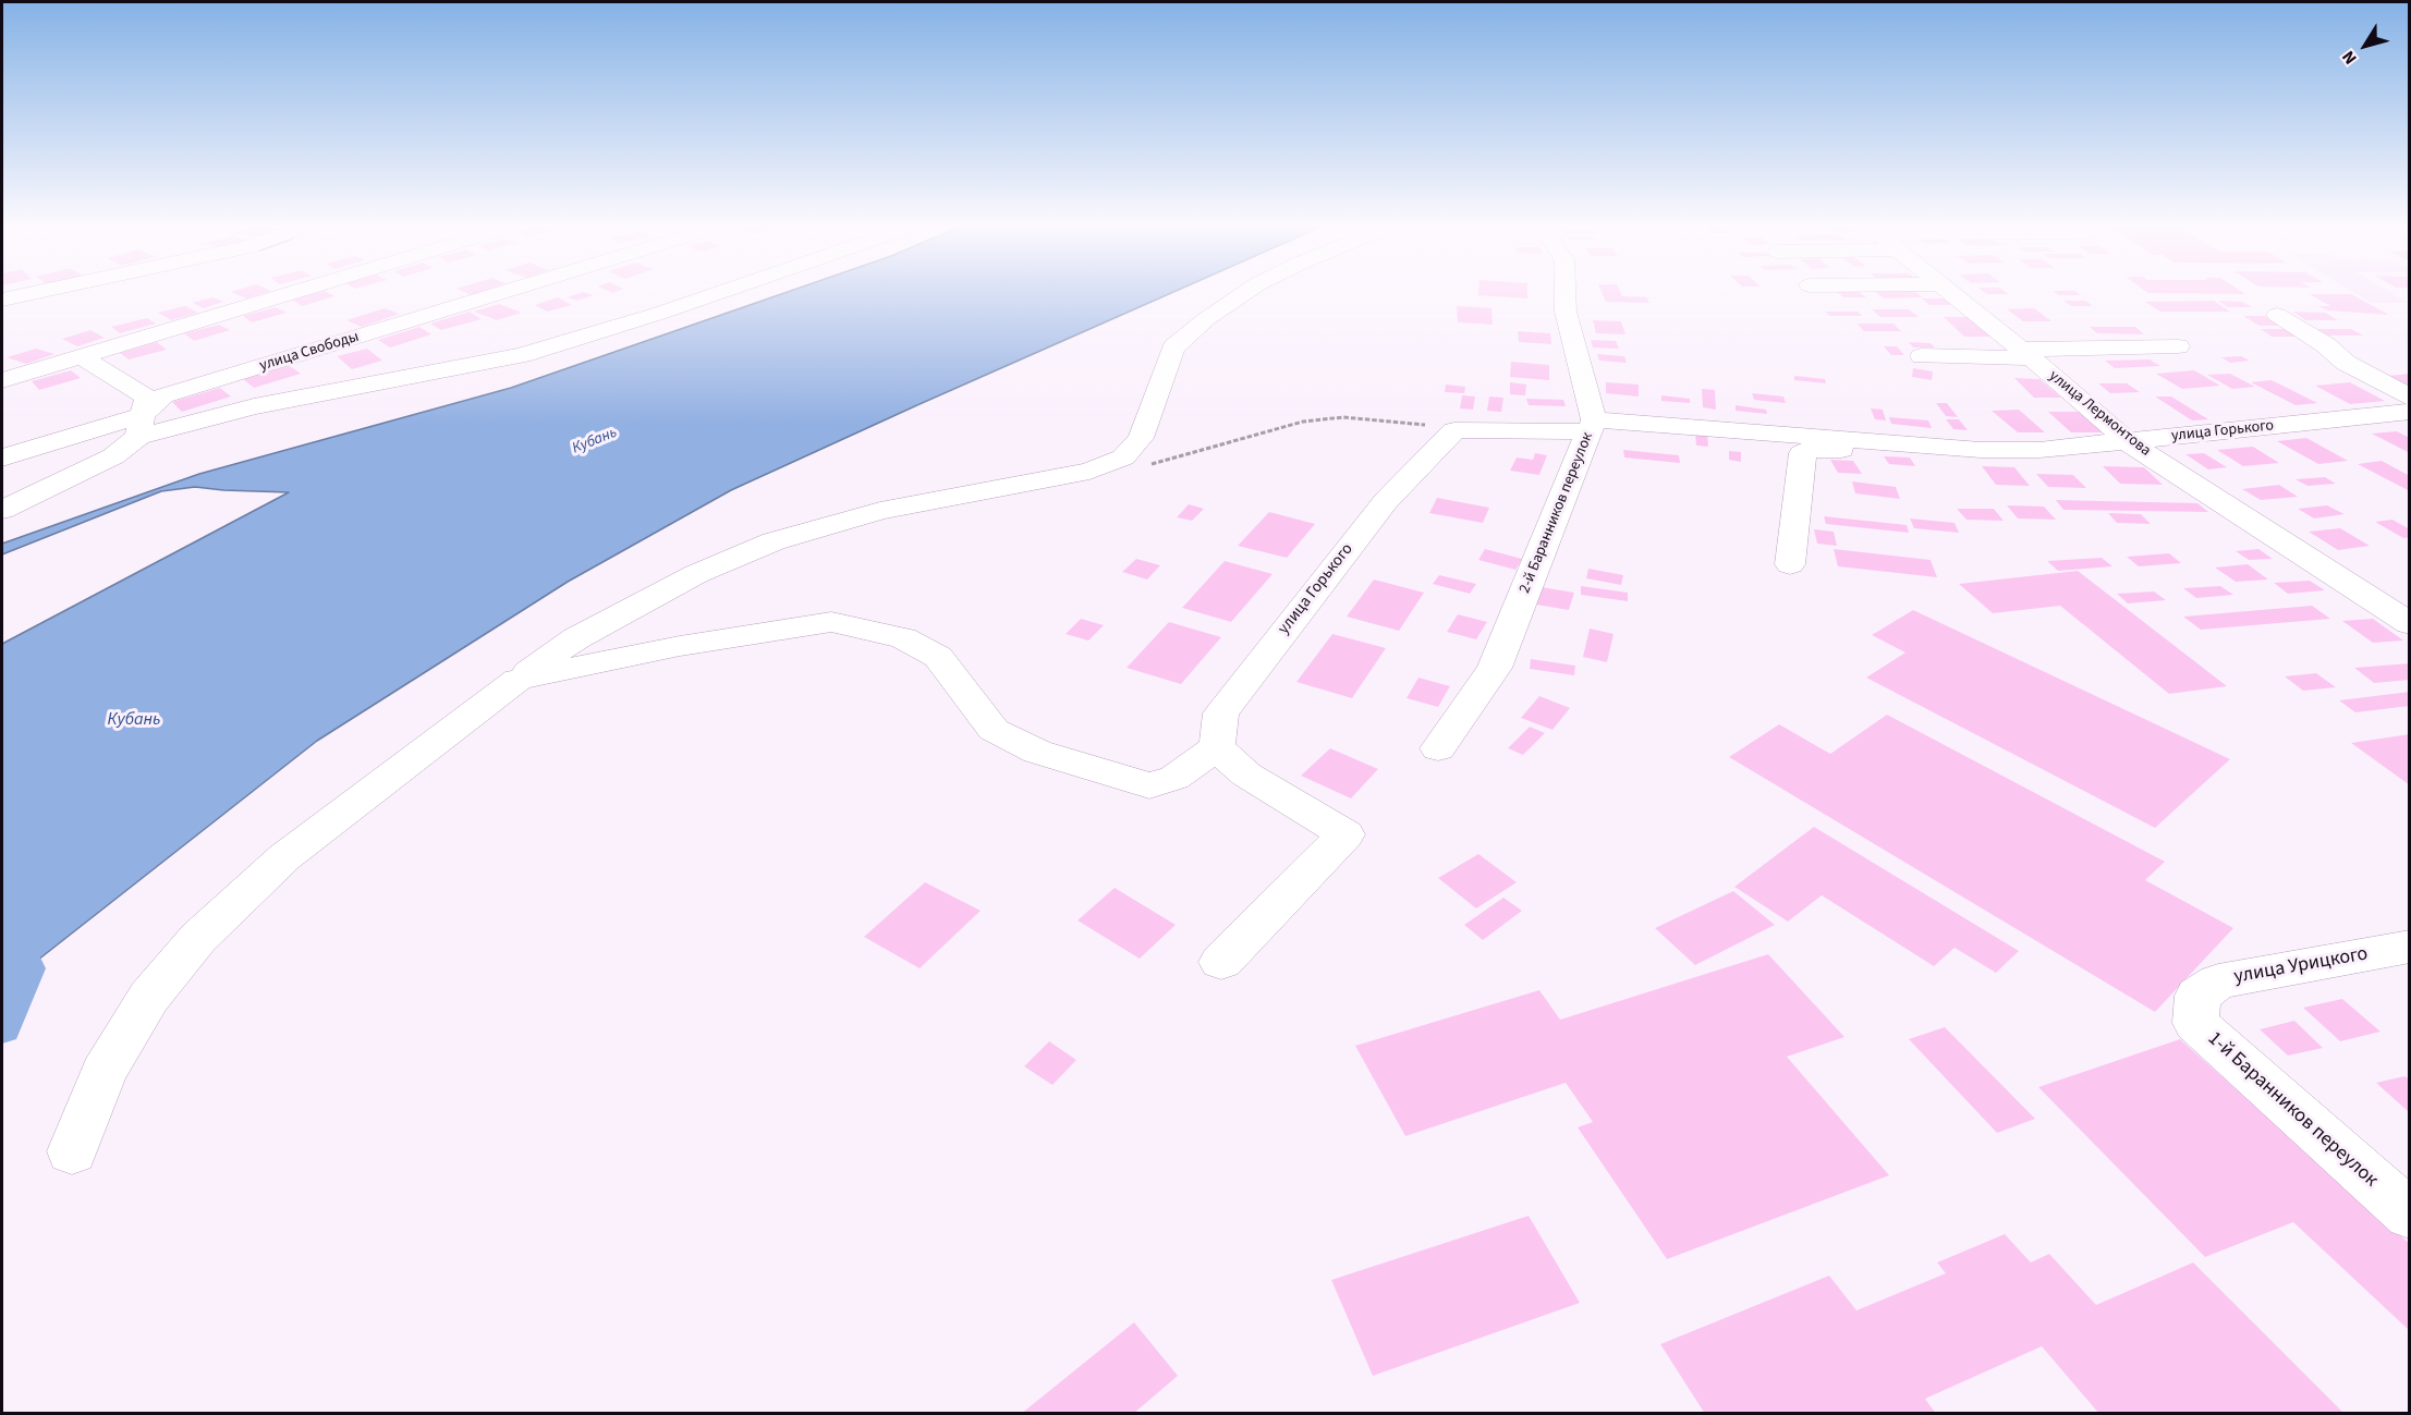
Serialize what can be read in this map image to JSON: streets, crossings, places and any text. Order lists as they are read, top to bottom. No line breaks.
{"streets":{"street":["улица Свободы","улица Лермонтова","улица Горького","2-й Баранников переулок","улица Урицкого","1-й Баранников переулок"]},"crossings":[["улица Лермонтова","улица Горького"],["улица Горького","2-й Баранников переулок"],["улица Урицкого","1-й Баранников переулок"]],"water":["Кубань"],"north":"bottom left"}
